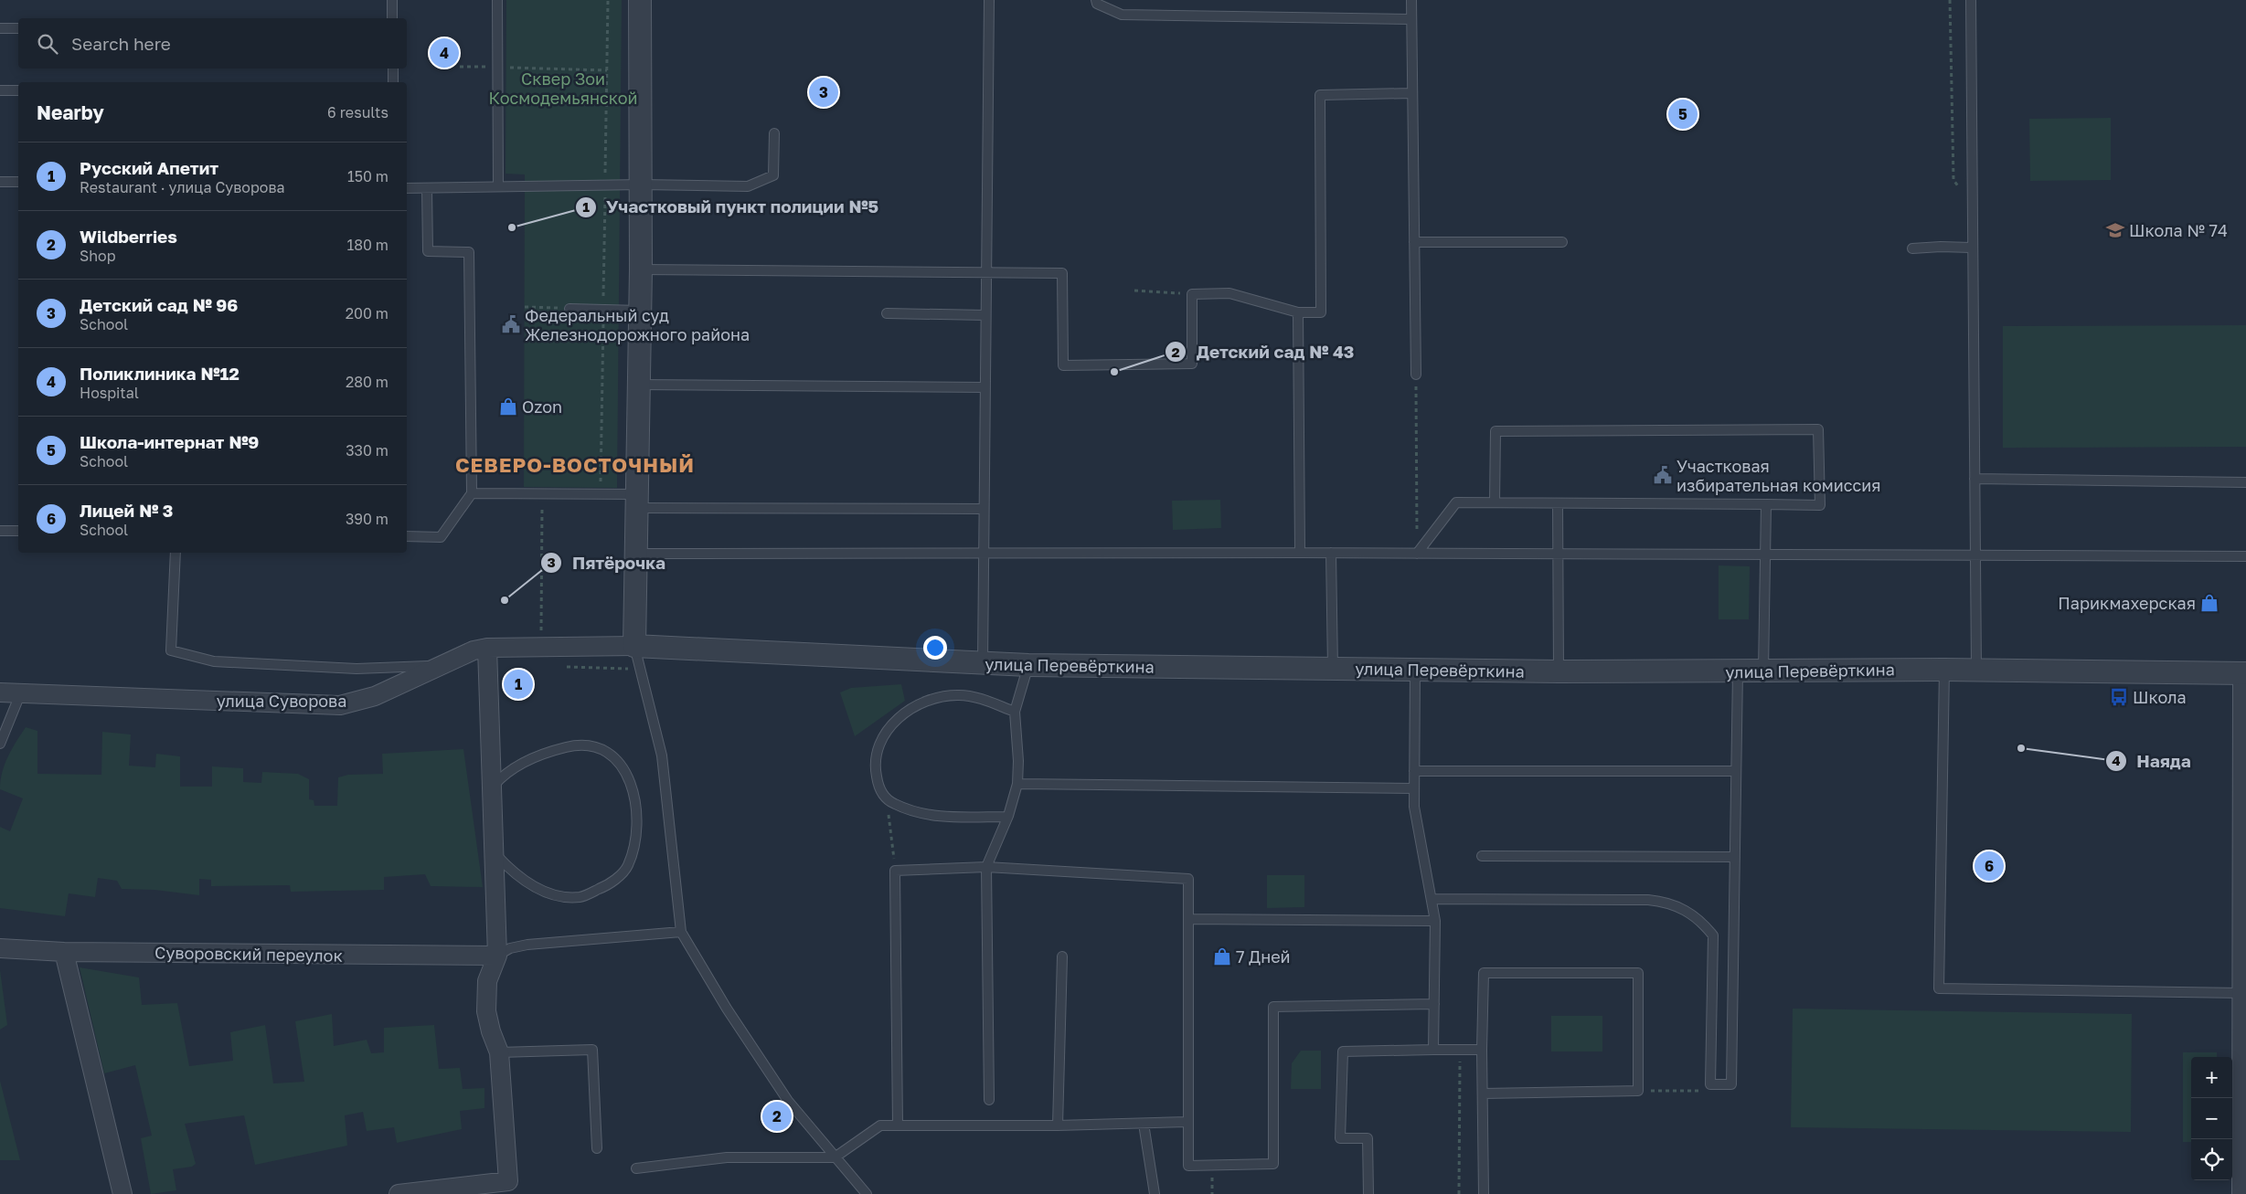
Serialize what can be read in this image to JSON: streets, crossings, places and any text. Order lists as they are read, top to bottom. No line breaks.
{"streets":{"street":["улица Перевёрткина","улица Суворова","Суворовский переулок"]},"crossings":[["улица Перевёрткина","улица Суворова"]],"districts":["СЕВЕРО-ВОСТОЧНЫЙ"],"parks":["Сквер Зои Космодемьянской"],"places":{"other":["Участковый пункт полиции №5","Детский сад № 43","Пятёрочка","Наяда"],"school or university":["Школа № 74"],"public building":["Федеральный суд Железнодорожного района","Участковая избирательная комиссия"],"shop":["Ozon","Парикмахерская","7 Дней"],"bus stop":["Школа"]},"page":{"search":"Search here","pins":["4","3","5","1","6","2"],"heading":["Nearby","6 results"],"list":[{"mark":"1","name":"Русский Апетит","note":"Restaurant · улица Суворова","value":"150 m"},{"mark":"2","name":"Wildberries","note":"Shop","value":"180 m"},{"mark":"3","name":"Детский сад № 96","note":"School","value":"200 m"},{"mark":"4","name":"Поликлиника №12","note":"Hospital","value":"280 m"},{"mark":"5","name":"Школа-интернат №9","note":"School","value":"330 m"},{"mark":"6","name":"Лицей № 3","note":"School","value":"390 m"}],"map_buttons":["+","−"]}}
